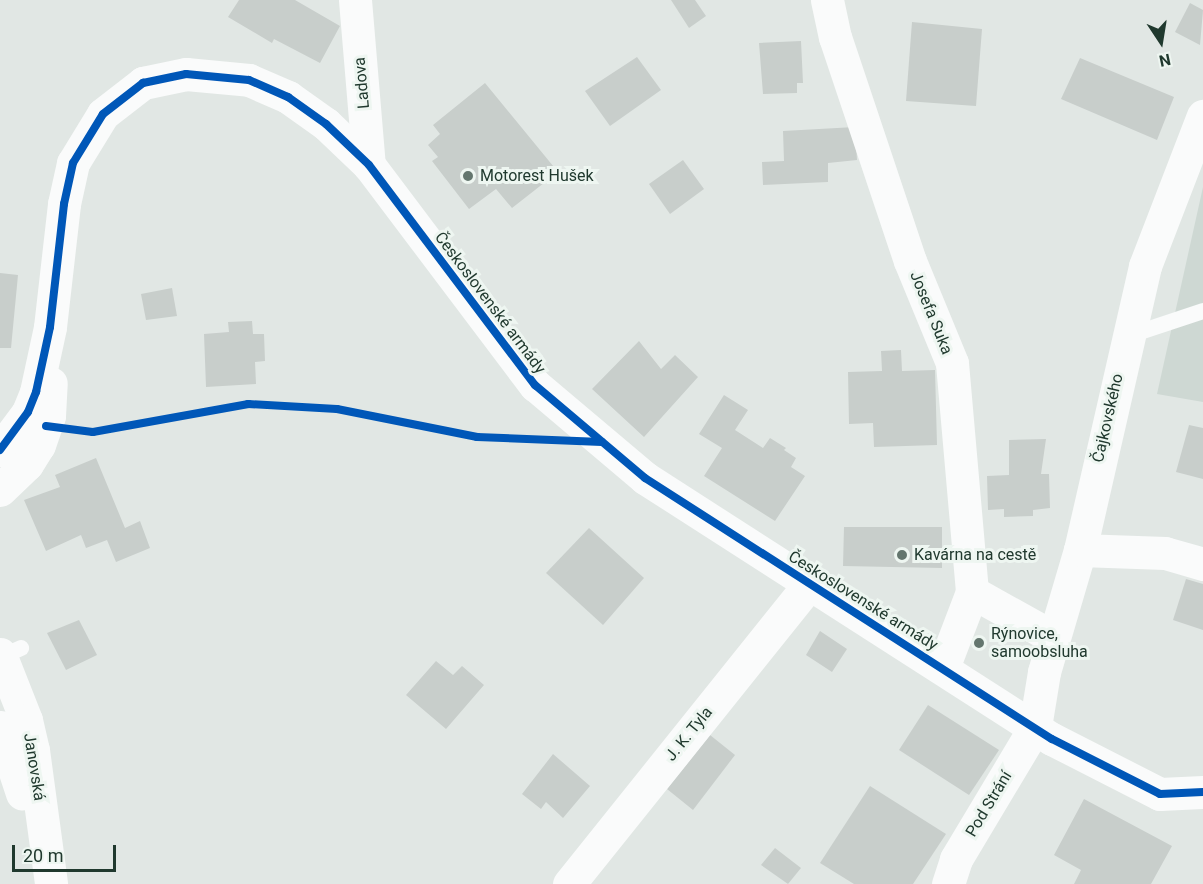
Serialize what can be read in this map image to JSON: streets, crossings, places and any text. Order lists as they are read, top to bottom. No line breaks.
{"streets":{"street":["Ladova","Československé armády","Josefa Suka","Čajkovského","J. K. Tyla","Janovská","Pod Strání"]},"crossings":[["Ladova","Československé armády"],["Československé armády","Josefa Suka"],["Československé armády","Čajkovského"],["Československé armády","J. K. Tyla"],["Československé armády","Pod Strání"],["Čajkovského","Pod Strání"]],"places":["Motorest Hušek","Kavárna na cestě","Rýnovice, samoobsluha"],"scale_bar":"20 m","north":"bottom"}
